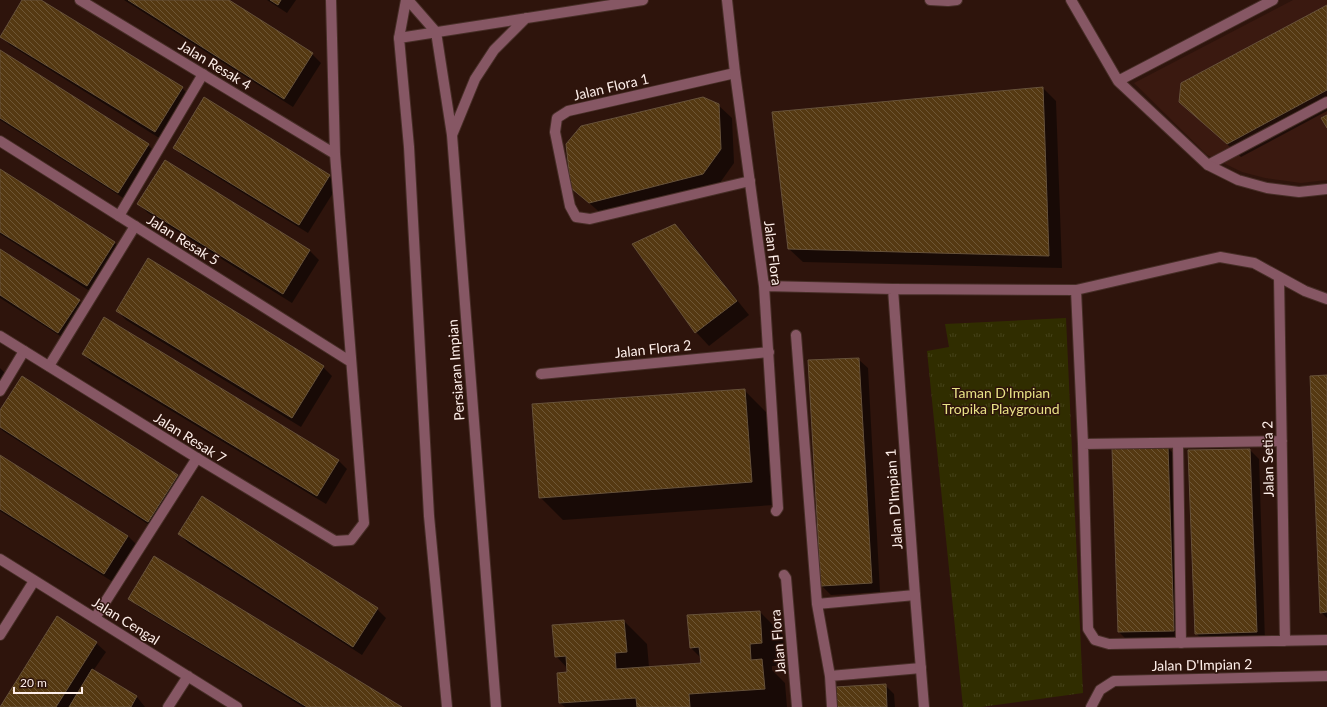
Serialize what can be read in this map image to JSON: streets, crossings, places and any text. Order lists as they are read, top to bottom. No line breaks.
{"streets":{"street":["Jalan Resak 4","Jalan Flora 1","Jalan Resak 5","Jalan Flora","Jalan Flora 2","Persiaran Impian","Jalan Resak 7","Jalan Setia 2","Jalan D'Impian 1","Jalan Cengal","Jalan D'Impian 2"]},"crossings":[["Jalan Flora 1","Jalan Flora"],["Jalan Resak 5","Jalan Resak 7"],["Jalan Flora","Jalan Flora 2"]],"parks":["Taman D'Impian Tropika Playground"],"scale_bar":"20 m"}
